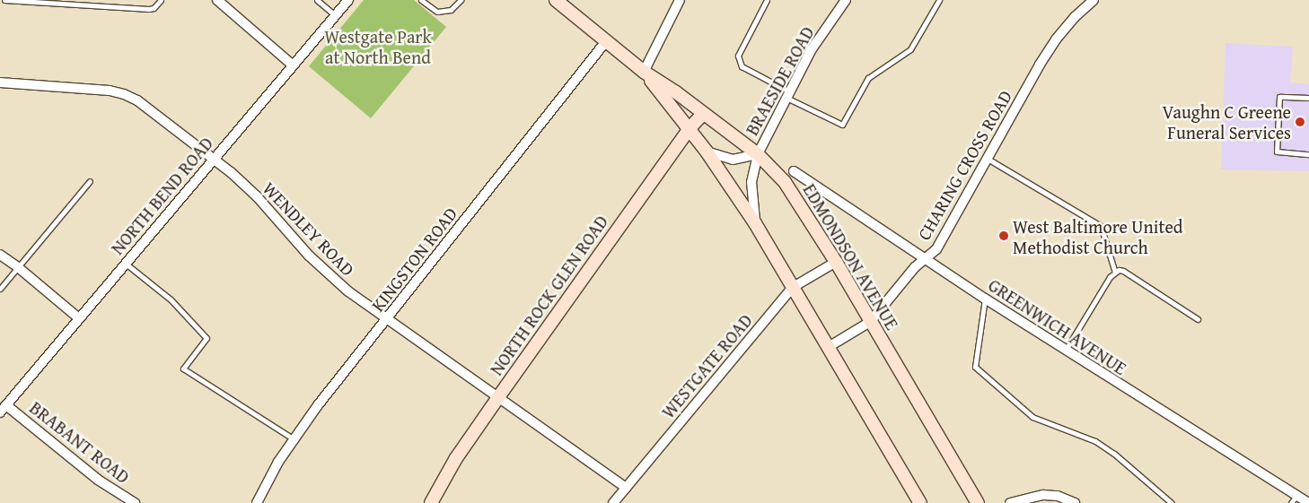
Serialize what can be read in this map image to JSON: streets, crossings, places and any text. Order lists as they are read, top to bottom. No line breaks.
{"streets":{"main road":["EDMONDSON AVENUE","NORTH ROCK GLEN ROAD"],"street":["BRAESIDE ROAD","CHARING CROSS ROAD","NORTH BEND ROAD","WENDLEY ROAD","KINGSTON ROAD","GREENWICH AVENUE","WESTGATE ROAD","BRABANT ROAD"]},"crossings":[["BRAESIDE ROAD","EDMONDSON AVENUE"],["CHARING CROSS ROAD","EDMONDSON AVENUE"],["CHARING CROSS ROAD","GREENWICH AVENUE"],["NORTH BEND ROAD","WENDLEY ROAD"],["NORTH BEND ROAD","BRABANT ROAD"],["WENDLEY ROAD","KINGSTON ROAD"],["WENDLEY ROAD","NORTH ROCK GLEN ROAD"],["WENDLEY ROAD","WESTGATE ROAD"],["EDMONDSON AVENUE","KINGSTON ROAD"],["EDMONDSON AVENUE","NORTH ROCK GLEN ROAD"],["EDMONDSON AVENUE","WESTGATE ROAD"]],"parks":["Westgate Park at North Bend"],"places":["Vaughn C Greene Funeral Services","West Baltimore United Methodist Church"]}
